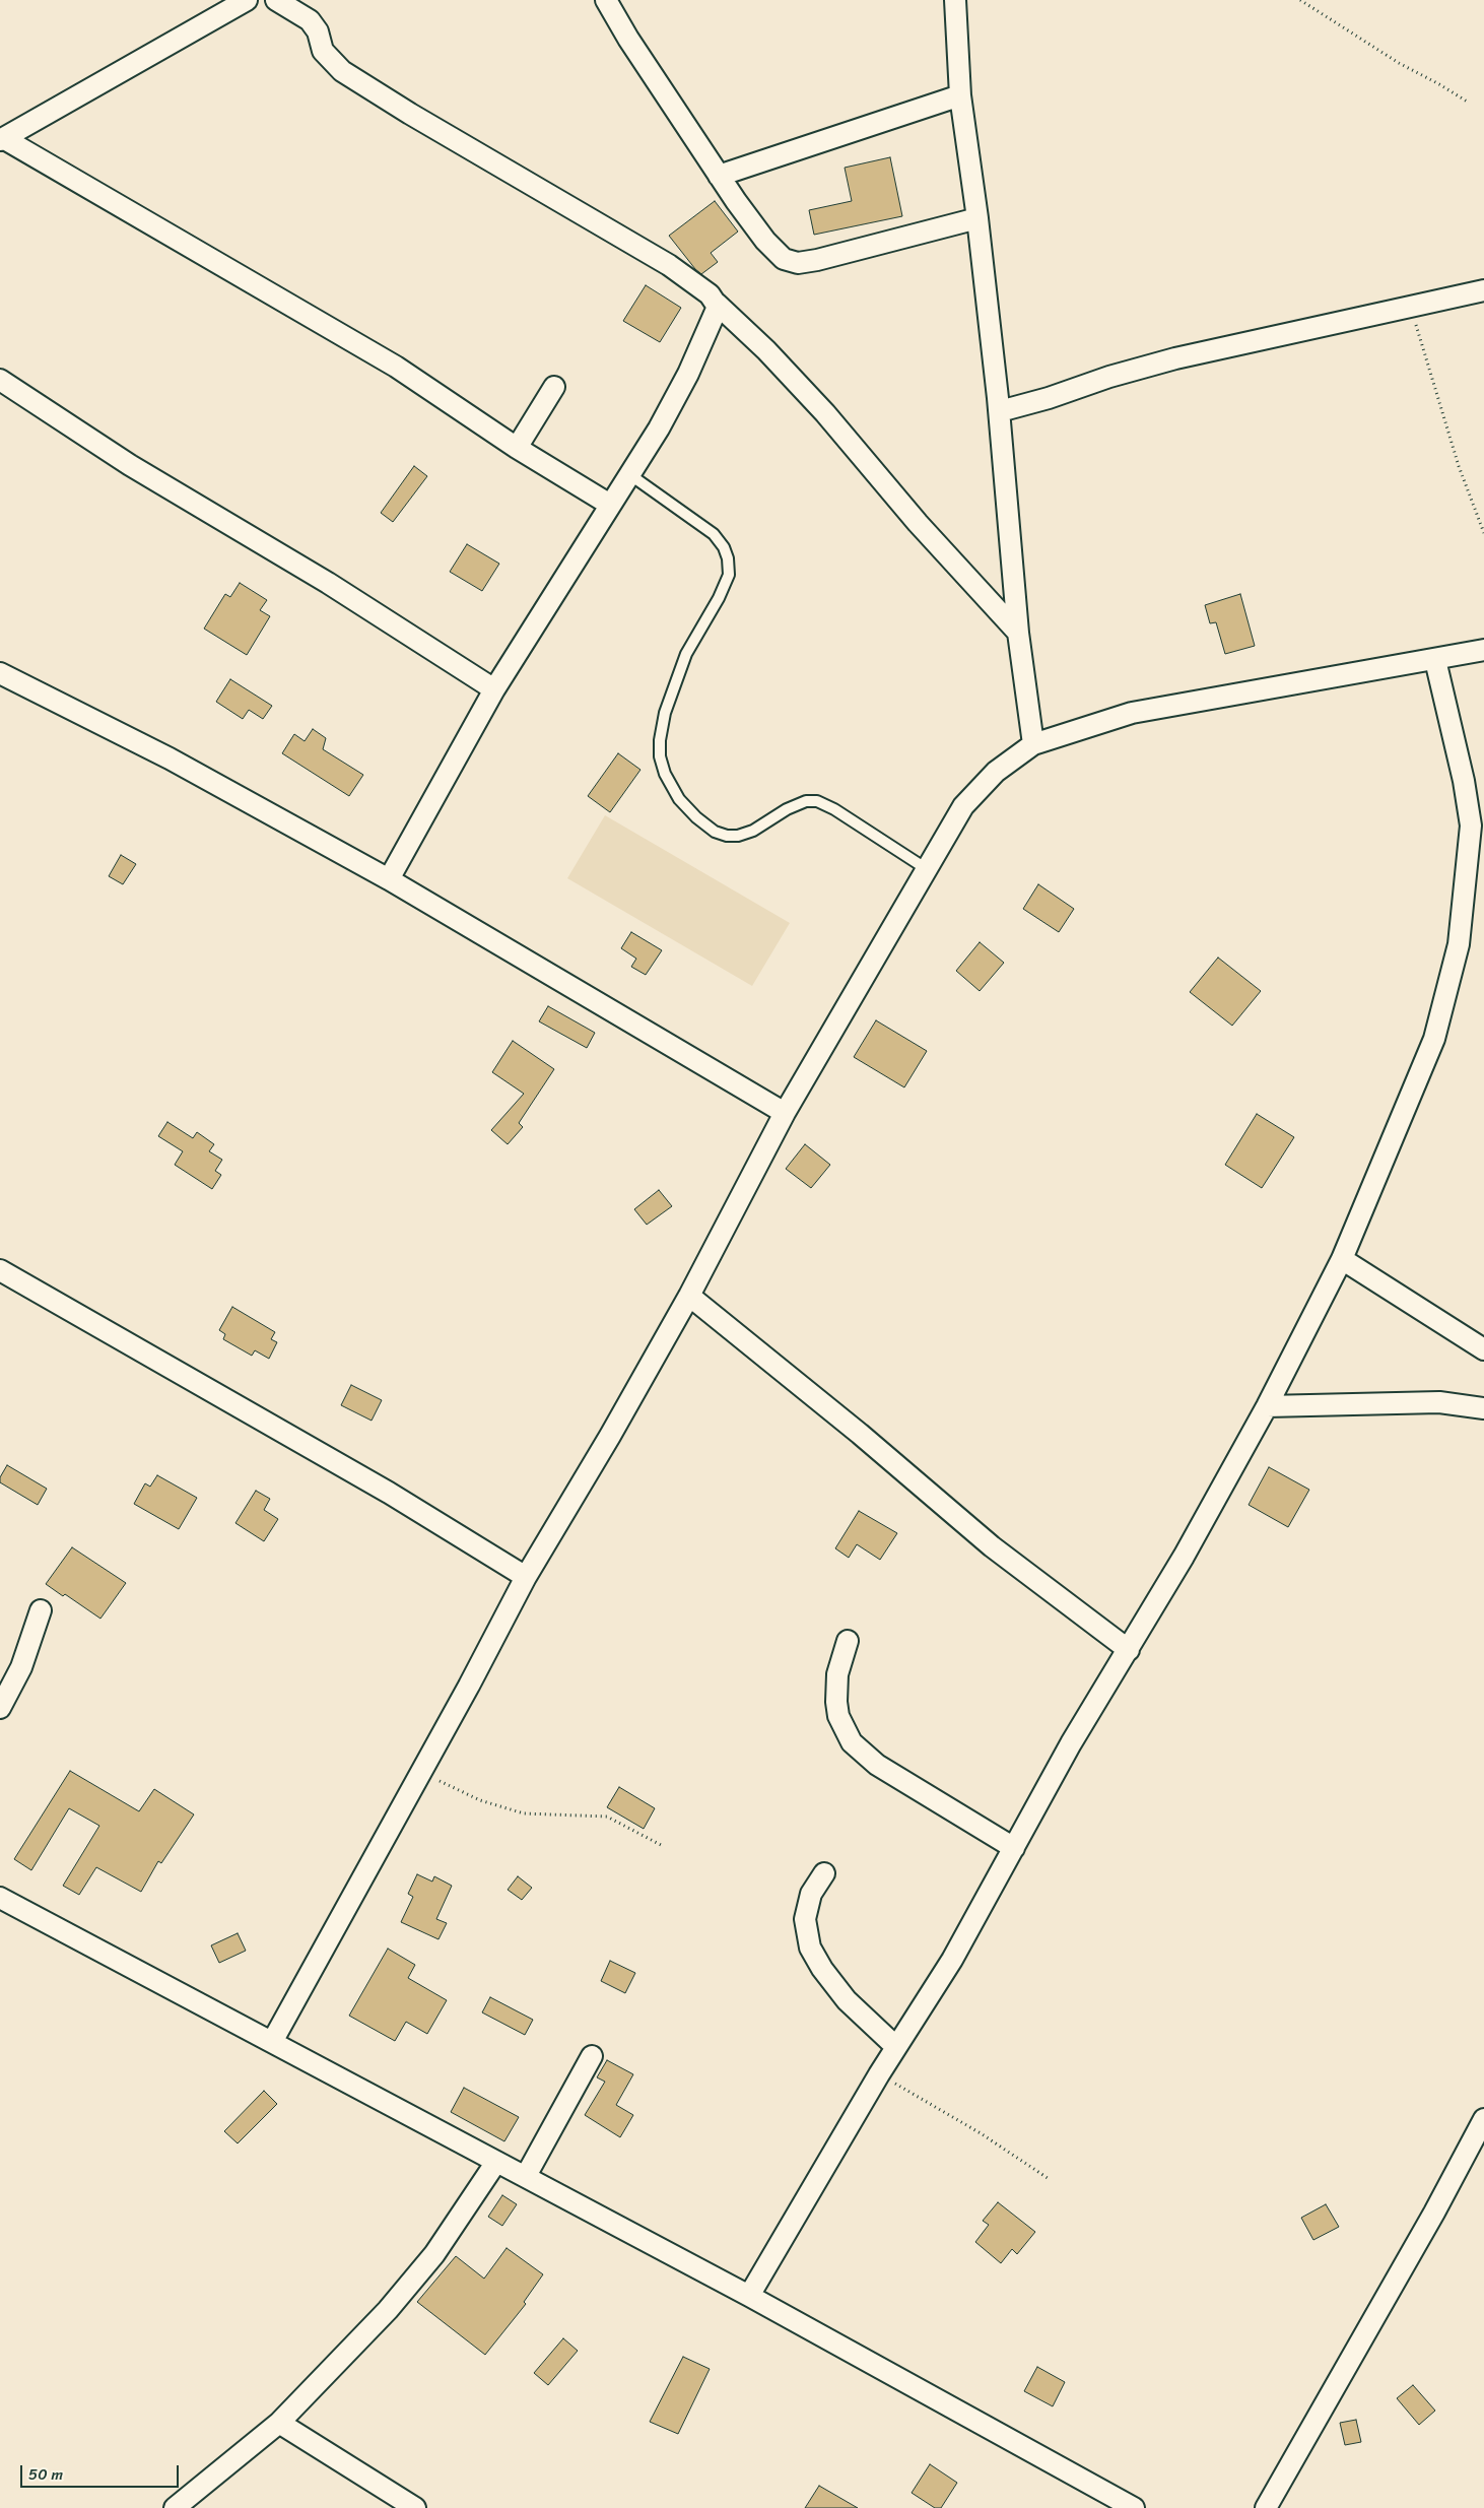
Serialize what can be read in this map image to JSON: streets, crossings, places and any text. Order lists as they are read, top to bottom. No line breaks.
{"scale_bar":"50 m"}
